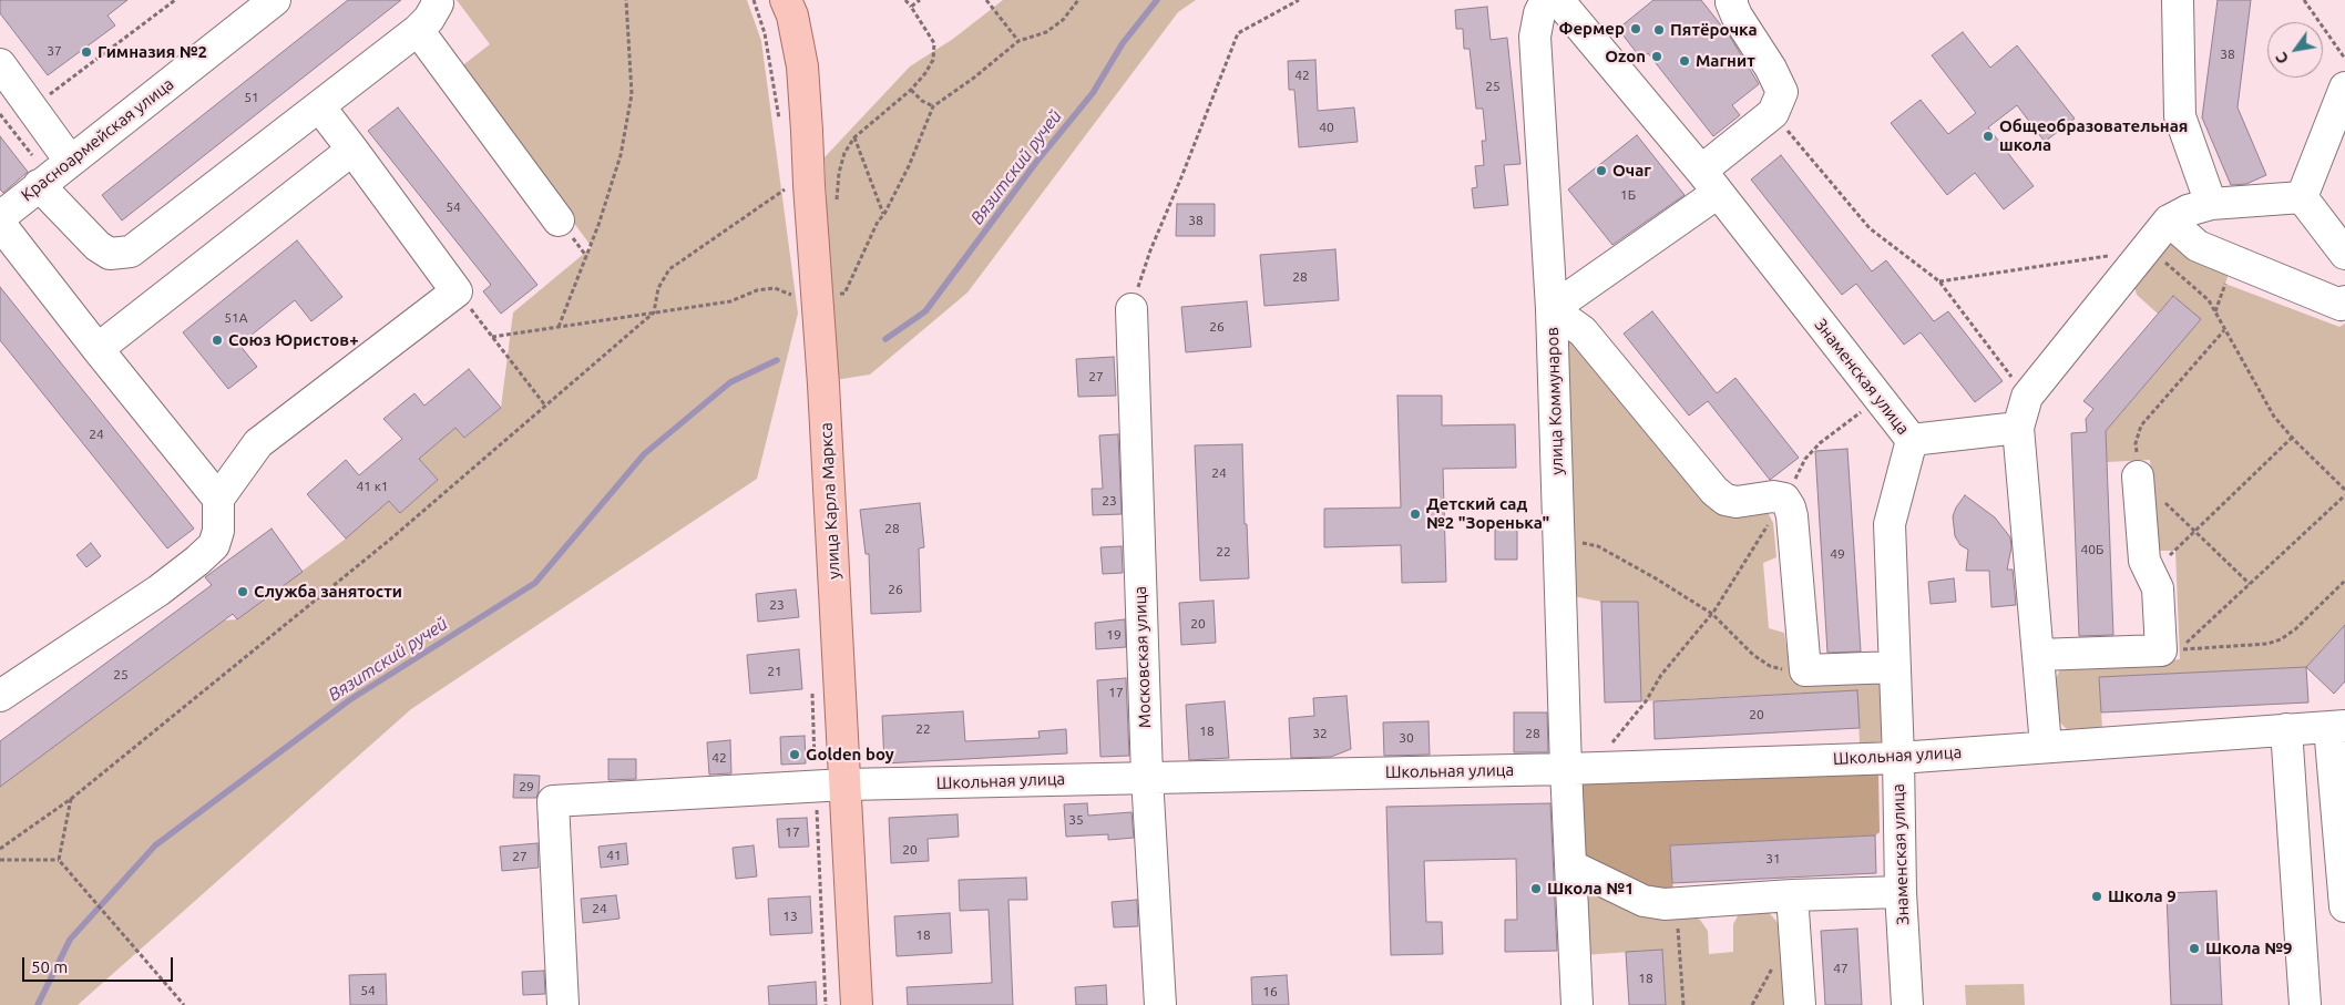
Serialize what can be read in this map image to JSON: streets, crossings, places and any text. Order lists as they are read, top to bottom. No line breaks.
{"streets":{"main road":["улица Карла Маркса"],"street":["Красноармейская улица","Знаменская улица","улица Коммунаров","Московская улица","Школьная улица"]},"crossings":[["Знаменская улица","Школьная улица"],["улица Коммунаров","Школьная улица"],["улица Карла Маркса","Школьная улица"],["Московская улица","Школьная улица"]],"water":["Вязитский ручей"],"places":["Фермер","Пятёрочка","Гимназия №2","Ozon","Магнит","Общеобразовательная школа","Очаг","Союз Юристов+","Детский сад №2 \"Зоренька\"","Служба занятости","Golden boy","Школа №1","Школа 9","Школа №9"],"house_numbers":["37","38","42","25","51","40","1Б","54","38","28","51А","26","27","24","24","41 к1","23","28","40Б","22","49","26","23","20","19","21","25","17","20","22","18","32","28","30","42","29","35","17","20","41","27","31","24","13","18","47","18","54","16"],"scale_bar":"50 m","north":"bottom left"}
